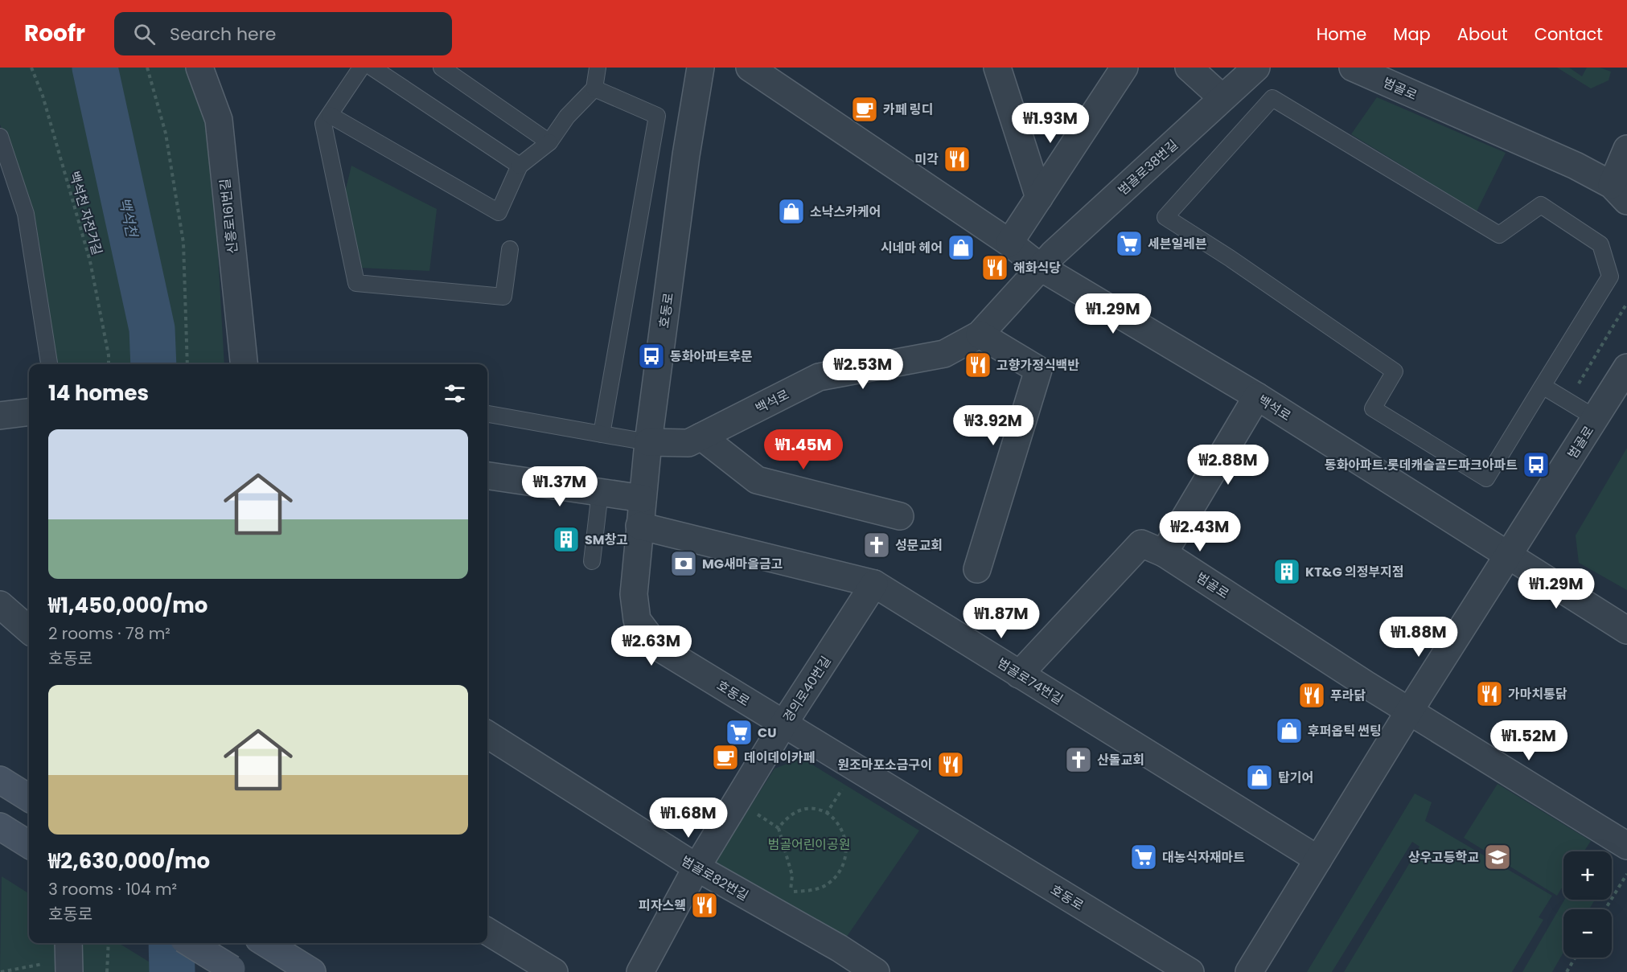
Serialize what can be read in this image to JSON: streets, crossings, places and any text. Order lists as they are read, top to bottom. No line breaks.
{"streets":{"street":["범골로","범골로38번길","신흥로161번길","호동로","백석로","범골로74번길","경의로40번길","범골로82번길"],"path":["백석천 자전거길"]},"crossings":[["범골로","백석로"],["범골로","범골로74번길"],["범골로38번길","백석로"],["호동로","백석로"],["호동로","범골로74번길"],["호동로","경의로40번길"],["범골로74번길","경의로40번길"],["경의로40번길","범골로82번길"]],"water":["백석천"],"parks":["범골어린이공원"],"places":{"cafe":["카페 링디","데이데이카페"],"restaurant":["미각","해화식당","고향가정식백반","가마치통닭","푸라닭","원조마포소금구이","피자스웩"],"shop":["소낙스카케어","시네마 헤어","후퍼옵틱 썬팅","탑기어"],"supermarket":["세븐일레븐","CU","대농식자재마트"],"bus stop":["동화아파트후문","동화아파트.롯데캐슬골드파크아파트"],"building":["SM창고","KT&G 의정부지점"],"church":["성문교회","산돌교회"],"bank":["MG새마을금고"],"school or university":["상우고등학교"]},"page":{"header":"Roofr","search":"Search here","nav":["Home","Map","About","Contact"],"price":["₩1.93M","₩1.29M","₩2.53M","₩3.92M","₩1.45M","₩2.88M","₩1.37M","₩2.43M","₩1.29M","₩1.87M","₩1.88M","₩2.63M","₩1.52M","₩1.68M"],"heading":"14 homes","list":[{"name":"₩1,450,000/mo","note":"2 rooms · 78 m² · 호동로"},{"name":"₩2,630,000/mo","note":"3 rooms · 104 m² · 호동로"}],"map_buttons":["+","−"]}}
